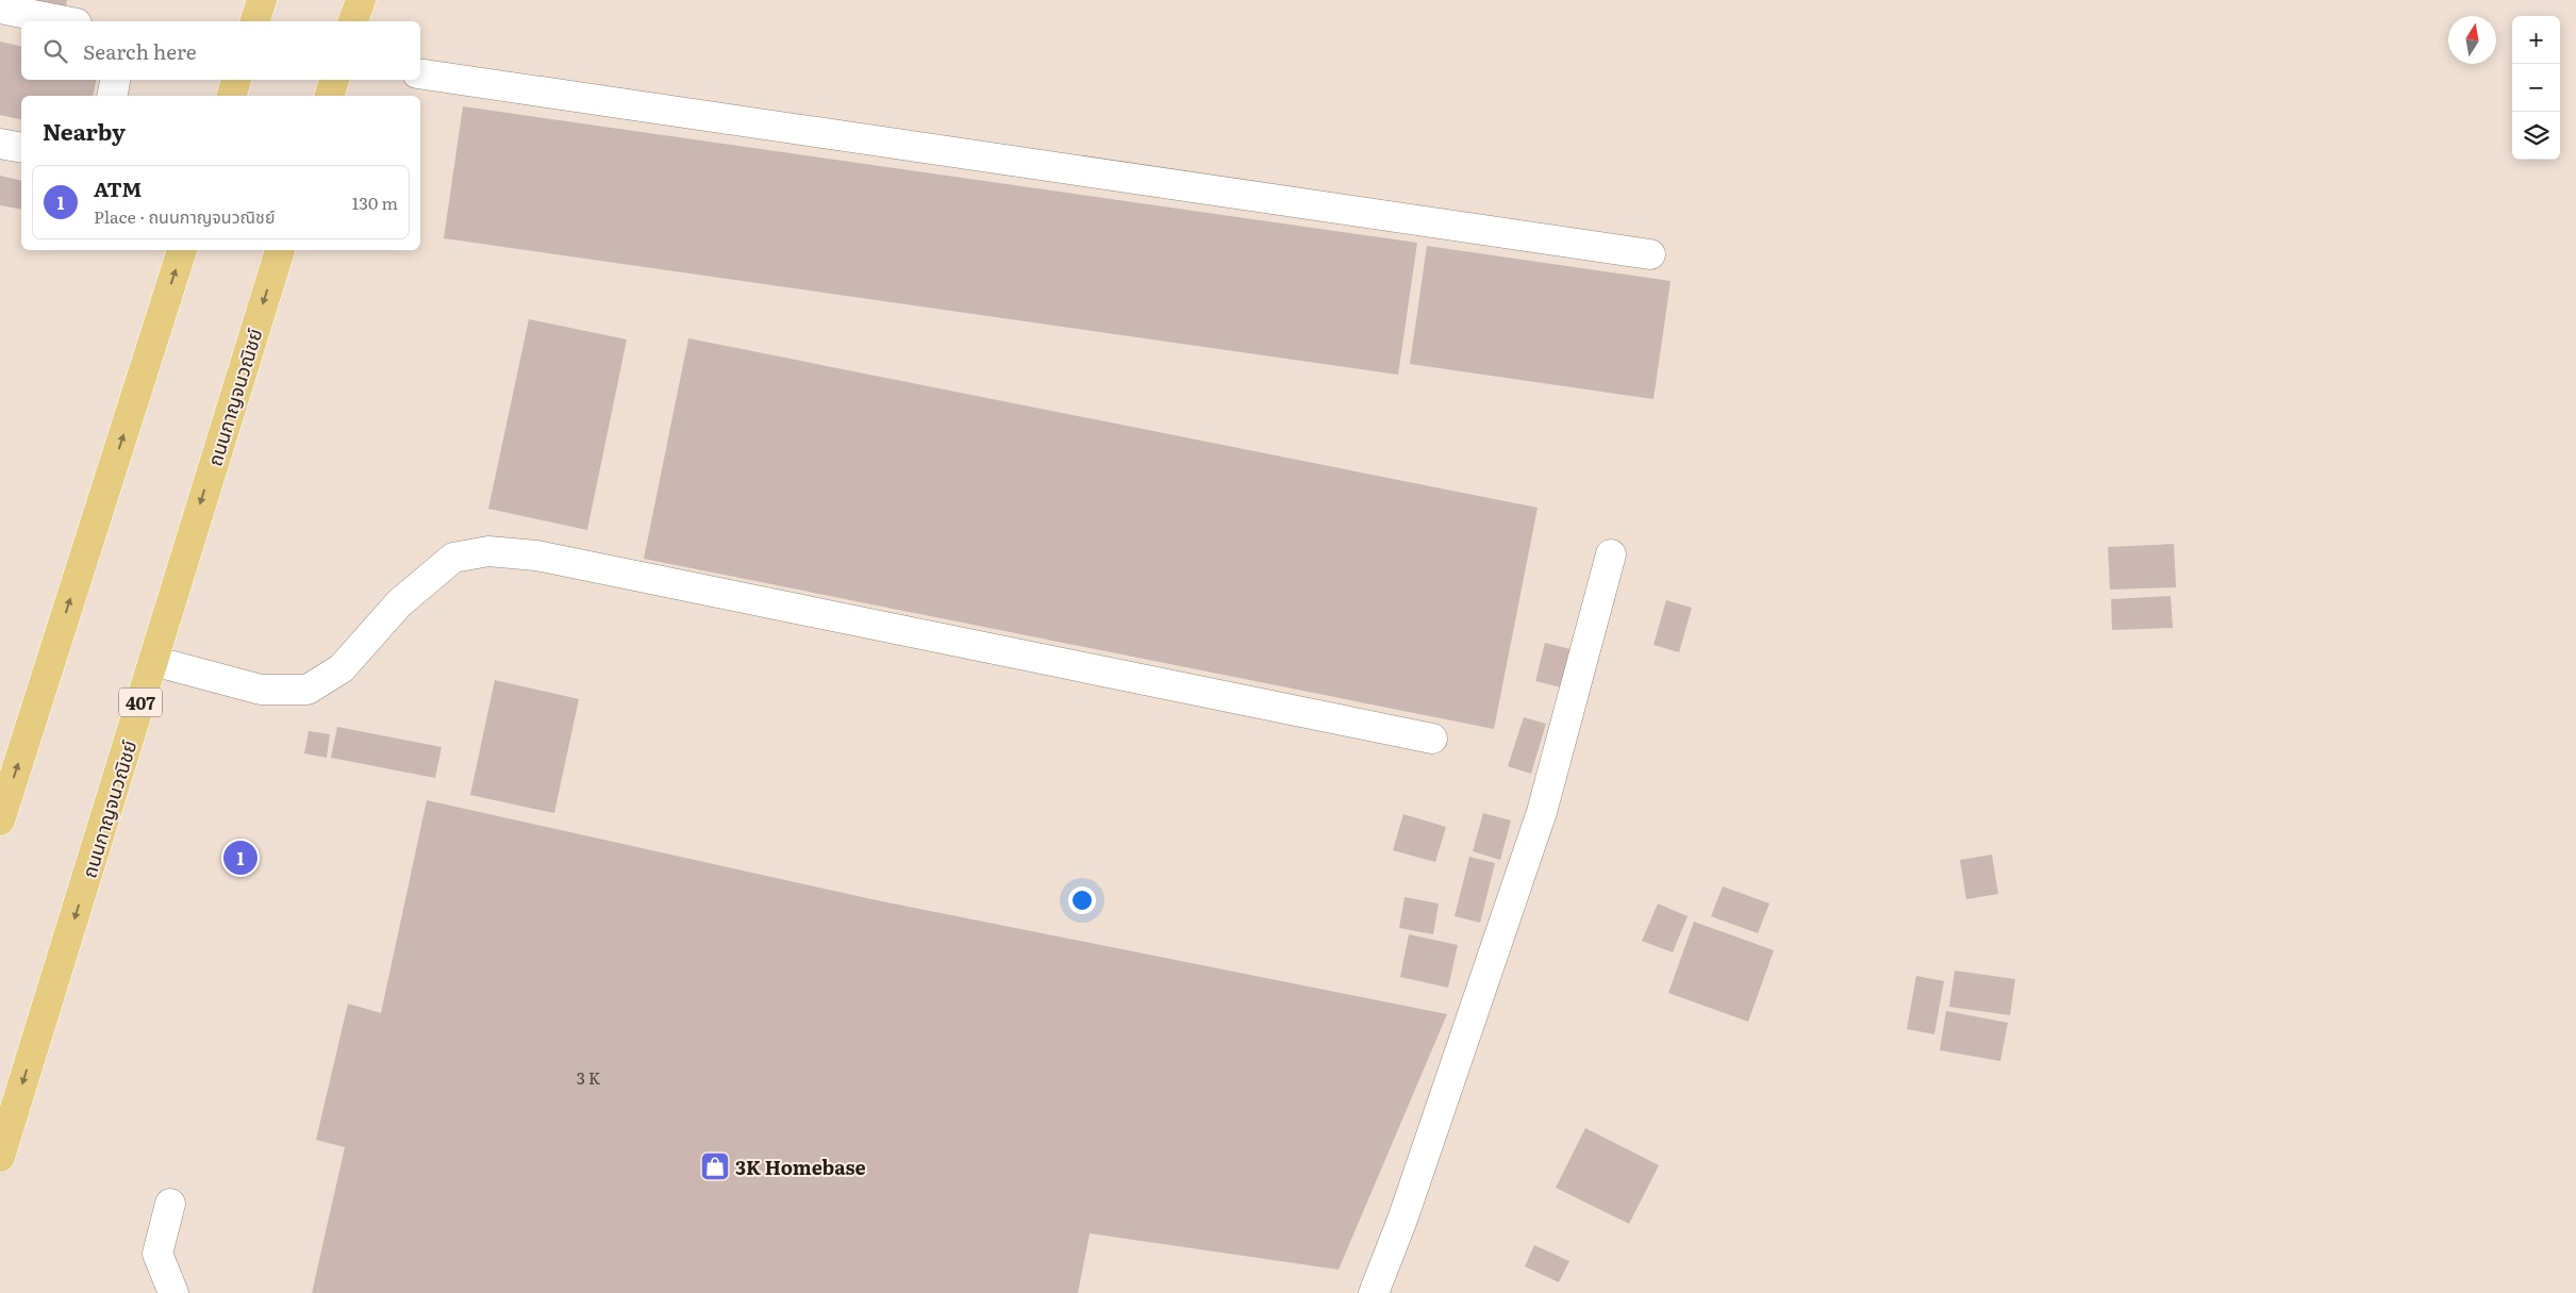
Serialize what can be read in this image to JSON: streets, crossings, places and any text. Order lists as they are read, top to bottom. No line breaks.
{"streets":{"main road":["ถนนกาญจนวณิชย์","407"]},"places":{"shop":["3K Homebase"]},"house_numbers":["3 K"],"north":"top","page":{"map_buttons":["+","−"],"search":"Search here","heading":"Nearby","list":[{"mark":"1","name":"ATM","note":"Place · ถนนกาญจนวณิชย์","value":"130 m"}],"pins":"1"}}
